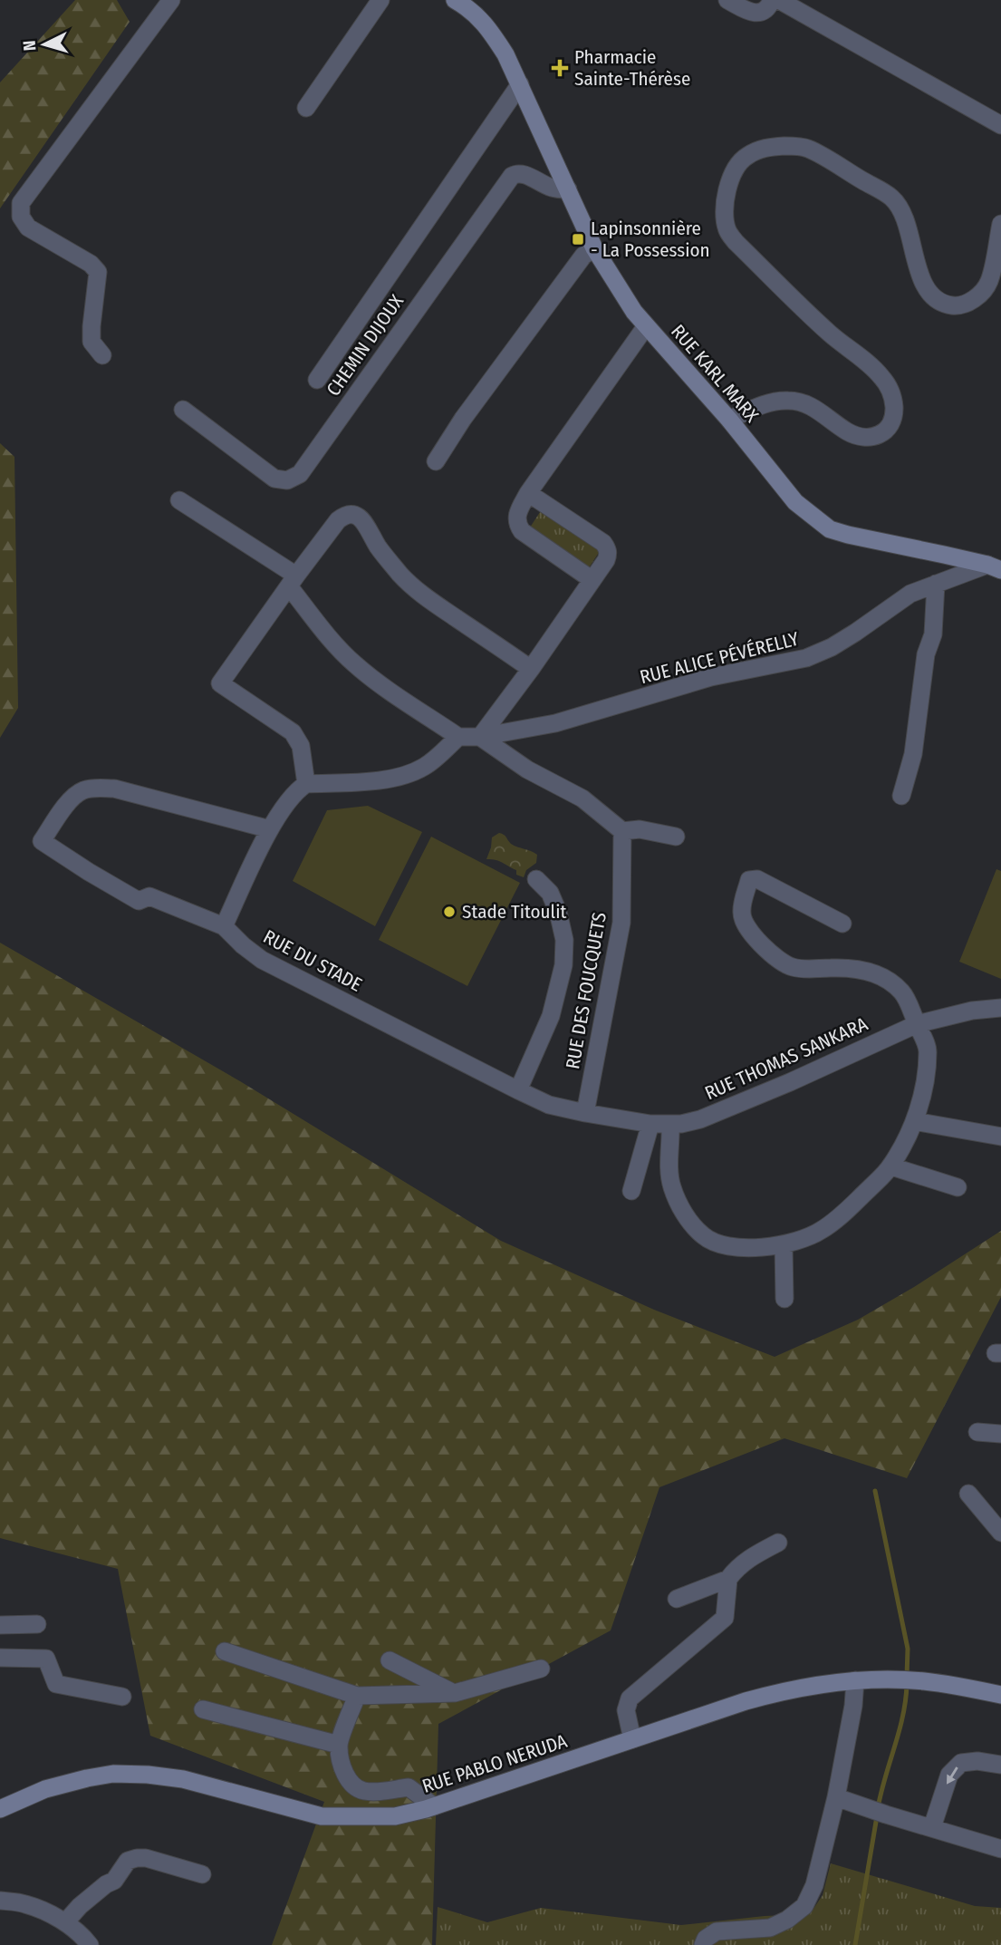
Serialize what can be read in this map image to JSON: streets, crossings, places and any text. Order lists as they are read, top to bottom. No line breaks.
{"streets":{"main road":["RUE KARL MARX","RUE PABLO NERUDA"],"street":["CHEMIN DIJOUX","RUE ALICE PÉVÉRELLY","RUE DU STADE","RUE DES FOUCQUETS","RUE THOMAS SANKARA"]},"crossings":[["CHEMIN DIJOUX","RUE KARL MARX"],["RUE KARL MARX","RUE ALICE PÉVÉRELLY"],["RUE DU STADE","RUE DES FOUCQUETS"],["RUE DU STADE","RUE THOMAS SANKARA"],["RUE DES FOUCQUETS","RUE THOMAS SANKARA"]],"places":{"health":["Pharmacie Sainte-Thérèse"],"transit":["Lapinsonnière - La Possession"],"other":["Stade Titoulit"]},"north":"left"}
